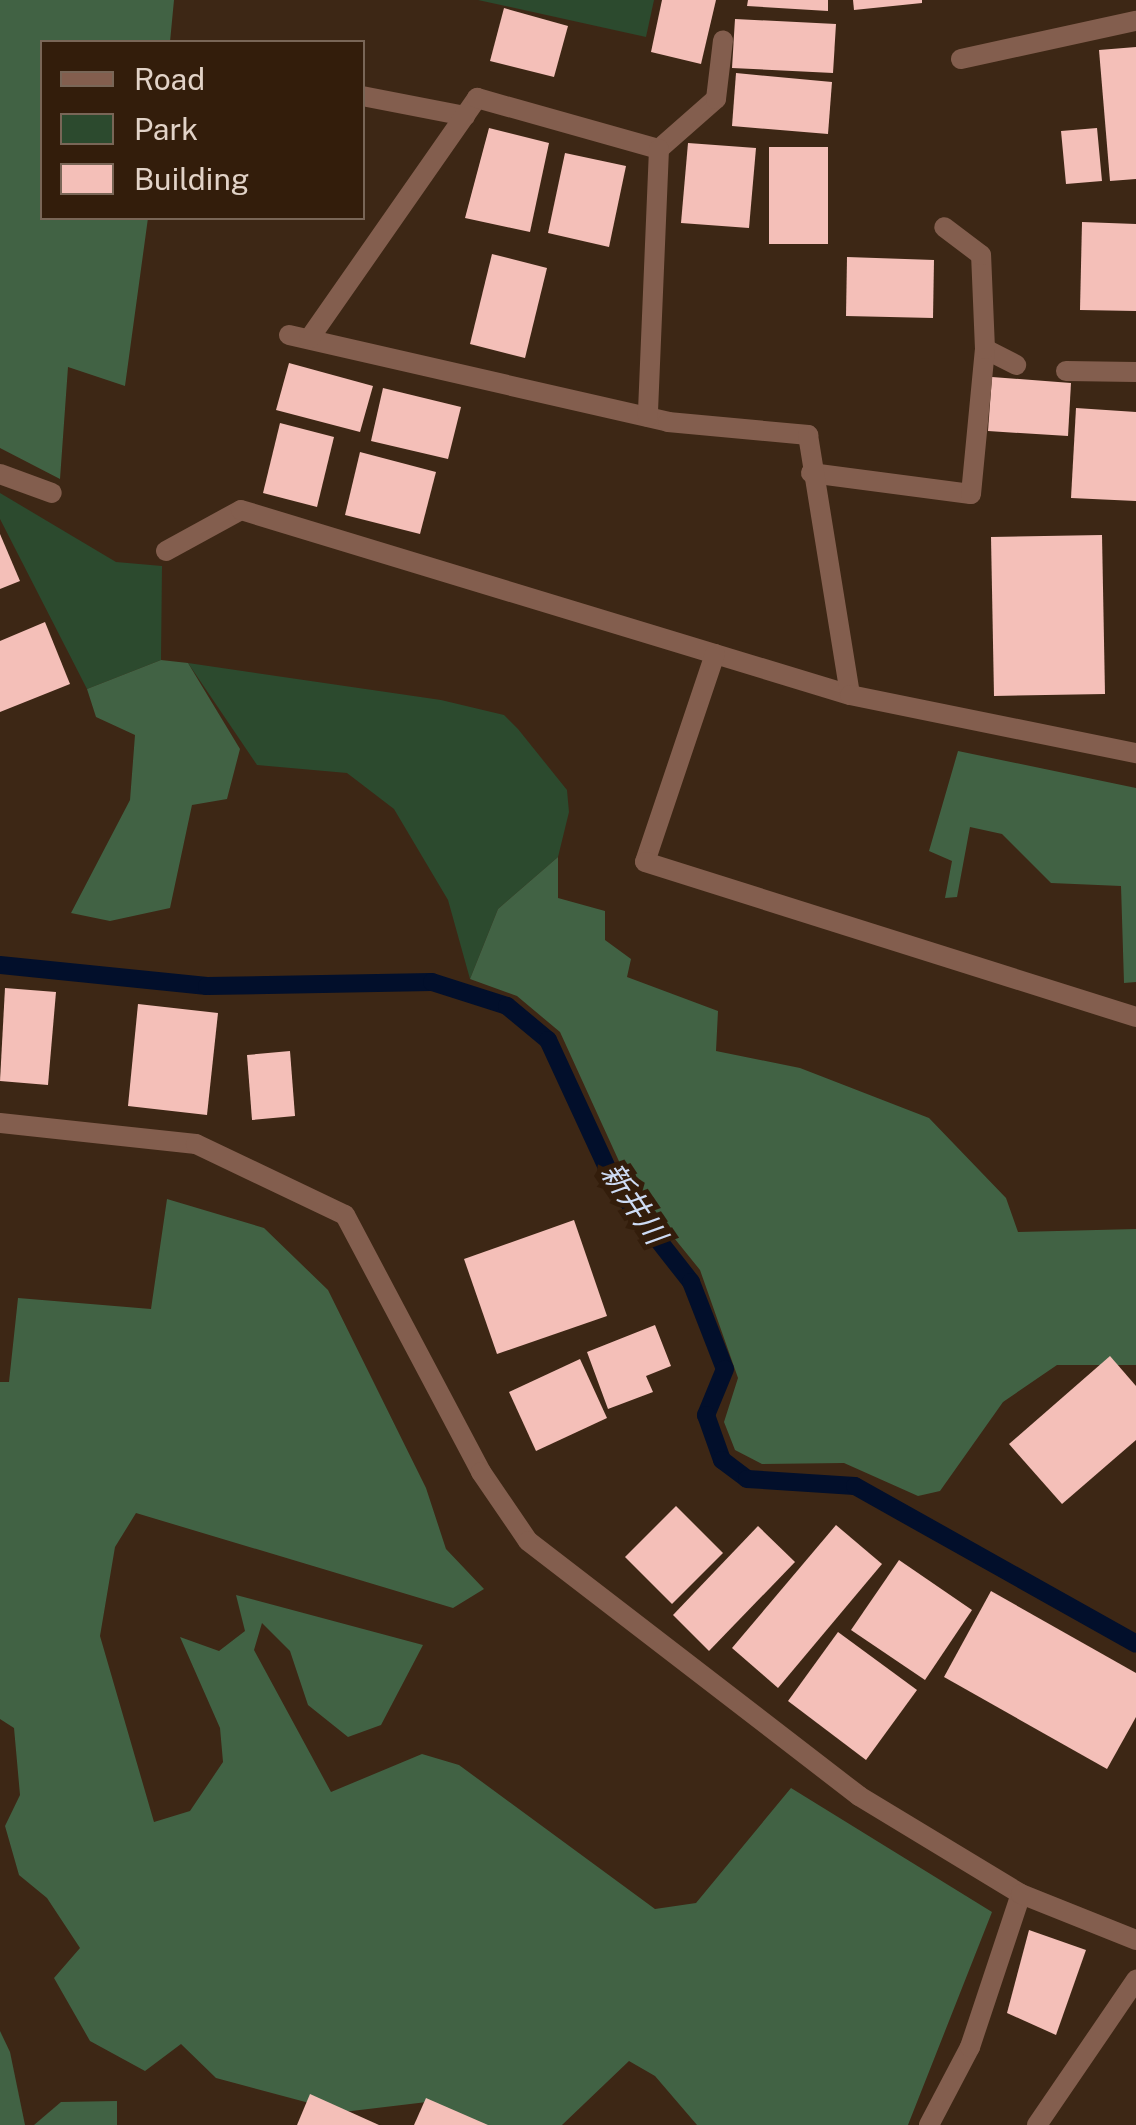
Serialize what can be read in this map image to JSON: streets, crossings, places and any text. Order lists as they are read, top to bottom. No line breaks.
{"water":["新井川"],"legend":["Road","Park","Building"]}
